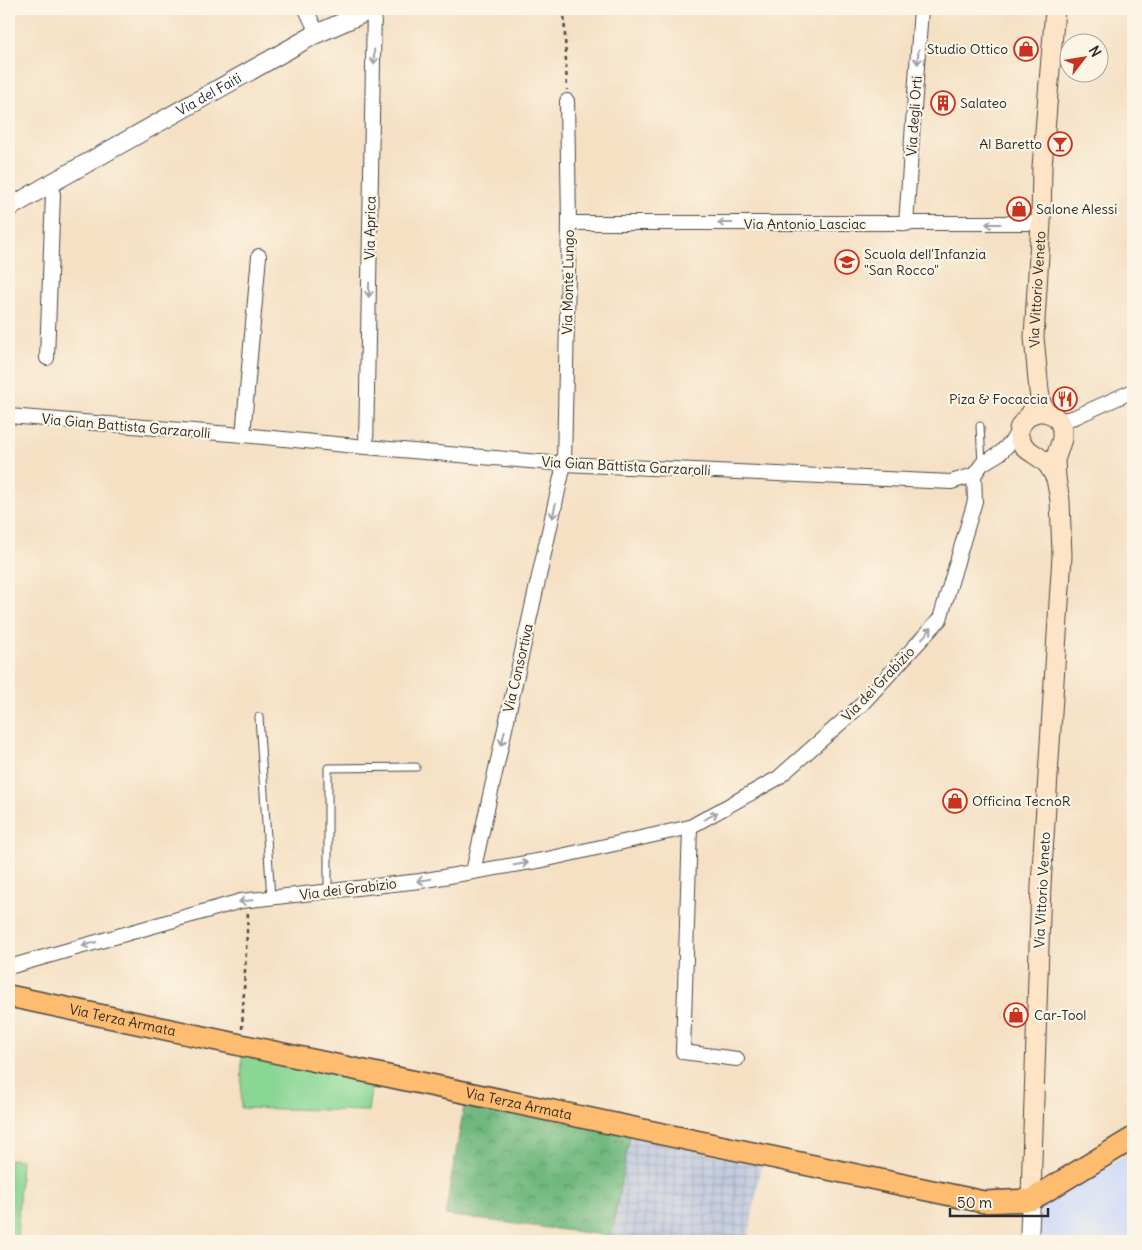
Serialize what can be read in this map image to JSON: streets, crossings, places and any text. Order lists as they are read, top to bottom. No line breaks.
{"streets":{"main road":["Via Vittorio Veneto","Via Terza Armata"],"street":["Via del Faiti","Via degli Orti","Via Antonio Lasciac","Via Aprica","Via Monte Lungo","Via Gian Battista Garzarolli","Via Consortiva","Via dei Grabizio"]},"crossings":[["Via del Faiti","Via Aprica"],["Via degli Orti","Via Antonio Lasciac"],["Via Antonio Lasciac","Via Monte Lungo"],["Via Antonio Lasciac","Via Vittorio Veneto"],["Via Aprica","Via Gian Battista Garzarolli"],["Via Monte Lungo","Via Gian Battista Garzarolli"],["Via Monte Lungo","Via Consortiva"],["Via Vittorio Veneto","Via Gian Battista Garzarolli"],["Via Vittorio Veneto","Via Terza Armata"],["Via Gian Battista Garzarolli","Via Consortiva"],["Via Gian Battista Garzarolli","Via dei Grabizio"],["Via Consortiva","Via dei Grabizio"]],"one_way":["Via degli Orti","Via Antonio Lasciac","Via Consortiva"],"places":{"shop":["Studio Ottico","Salone Alessi","Officina TecnoR","Car-Tool"],"building":["Salateo"],"bar":["Al Baretto"],"school or university":["Scuola dell'Infanzia \"San Rocco\""],"restaurant":["Piza & Focaccia"]},"scale_bar":"50 m","north":"top right"}
